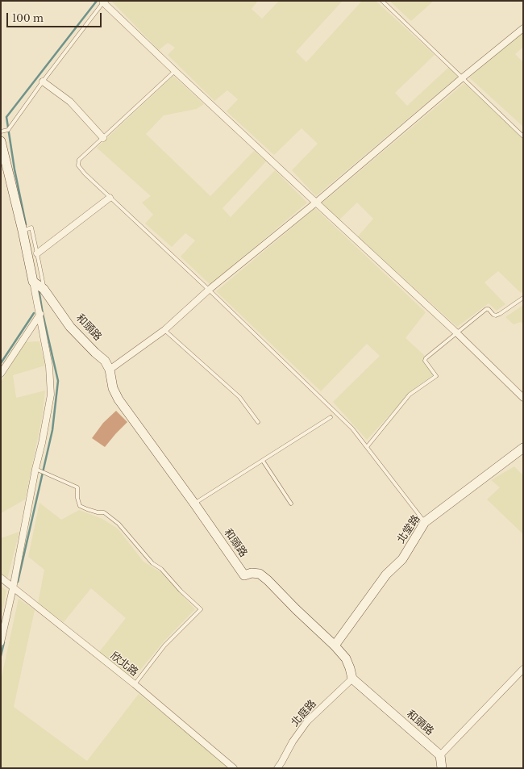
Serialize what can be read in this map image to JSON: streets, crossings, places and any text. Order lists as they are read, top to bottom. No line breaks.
{"streets":{"street":["和頭路","北堂路","欣北路","北庭路"]},"crossings":[["和頭路","北堂路"],["和頭路","北庭路"]],"scale_bar":"100 m"}
